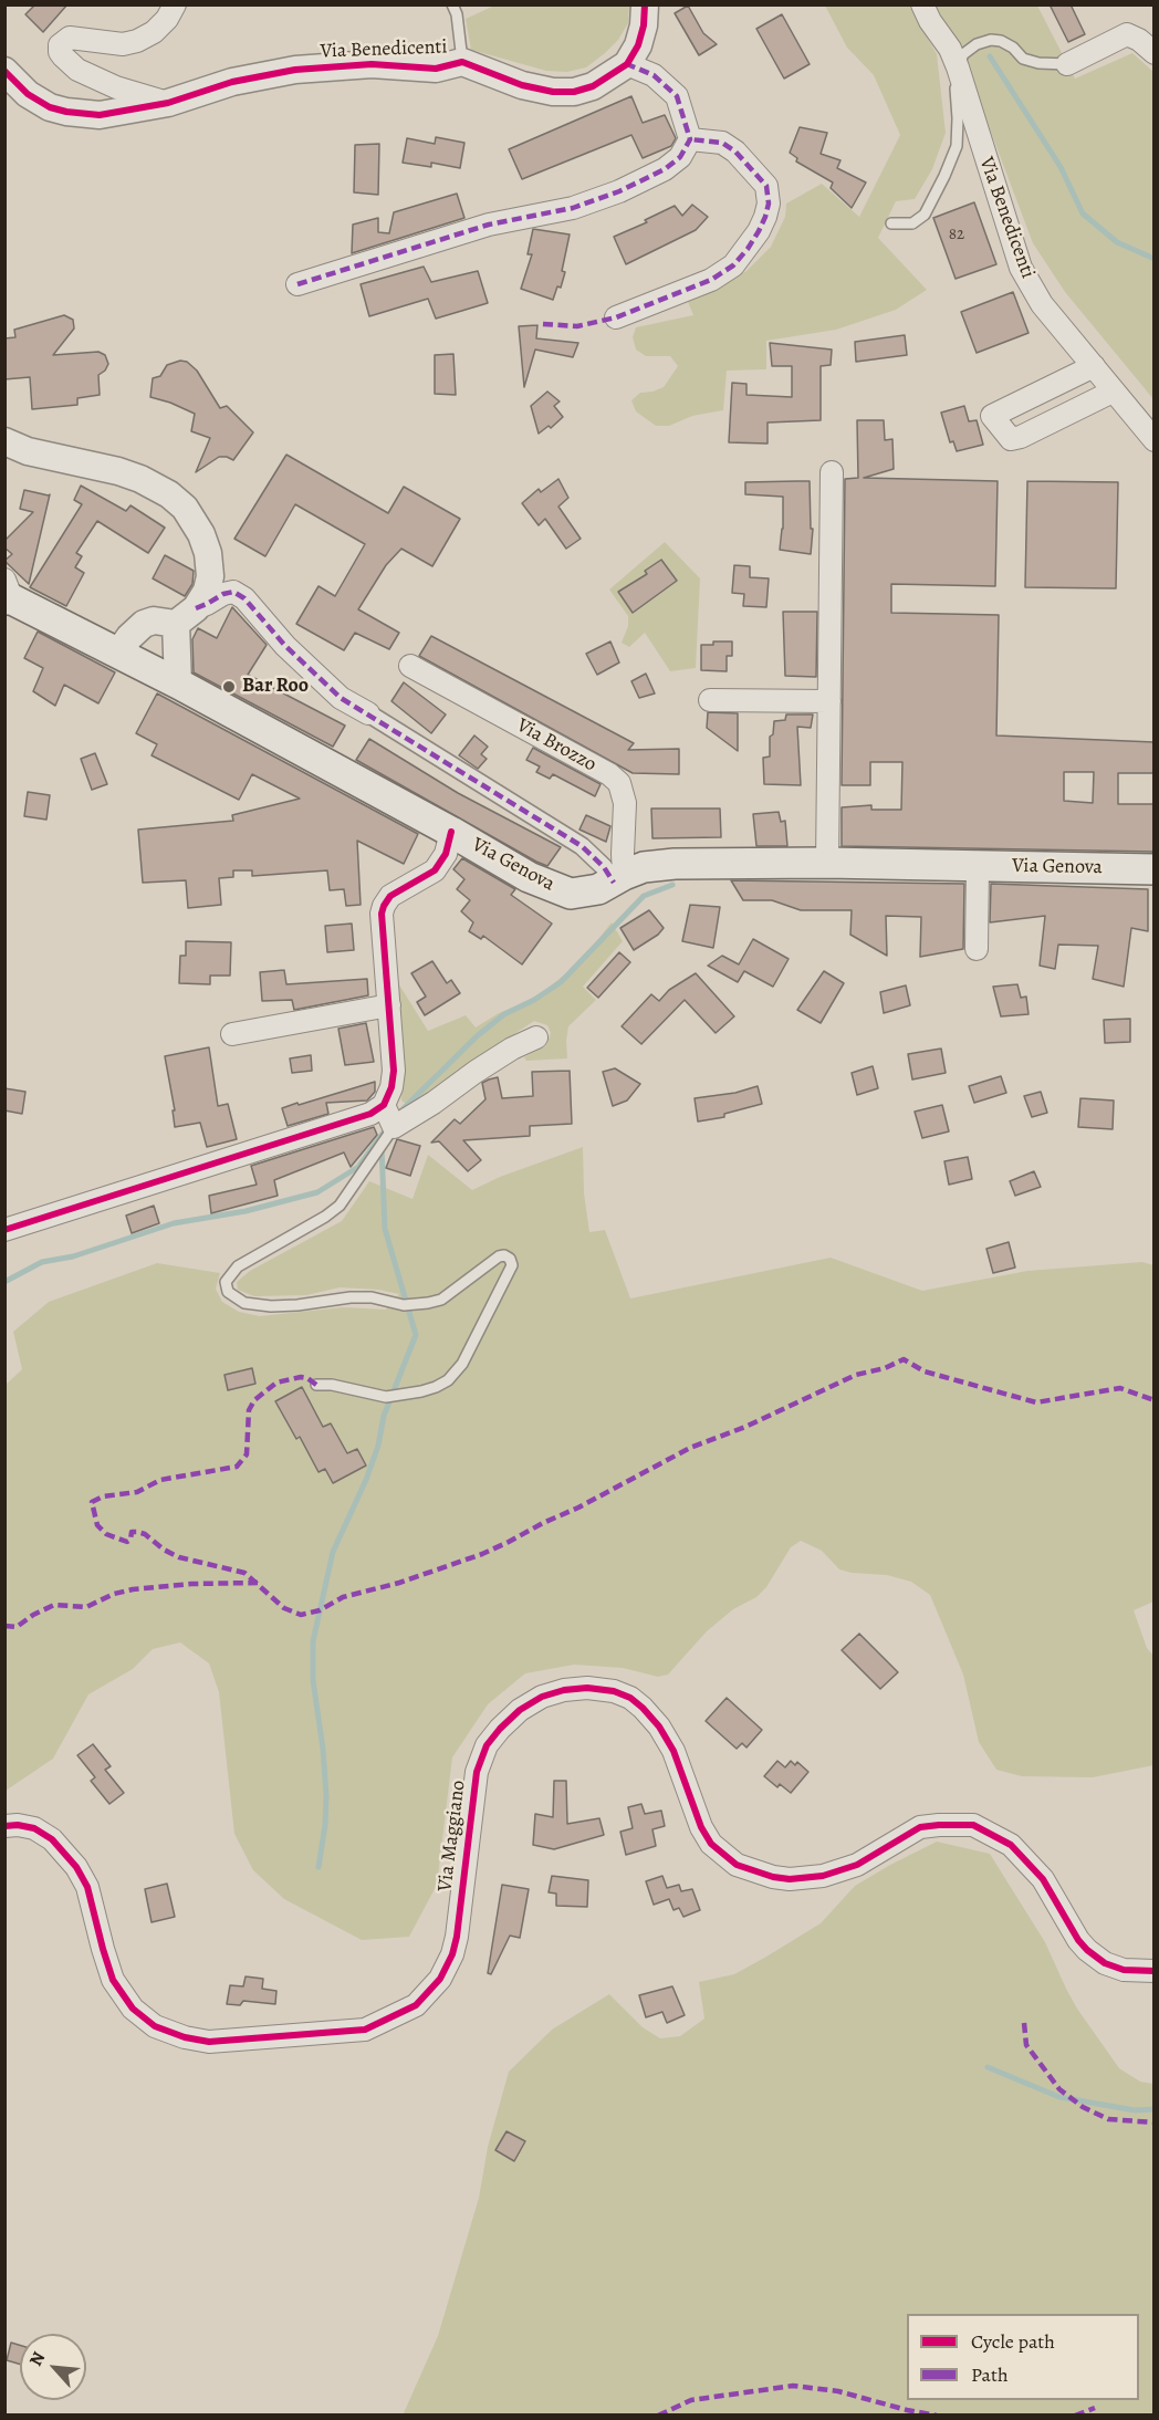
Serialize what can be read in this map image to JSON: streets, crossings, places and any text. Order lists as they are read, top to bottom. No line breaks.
{"streets":{"main road":["Via Genova"],"street":["Via Benedicenti","Via Brozzo","Via Maggiano"]},"crossings":[["Via Brozzo","Via Genova"]],"places":["Bar Roo"],"house_numbers":["82"],"legend":["Cycle path","Path"],"north":"top left"}
